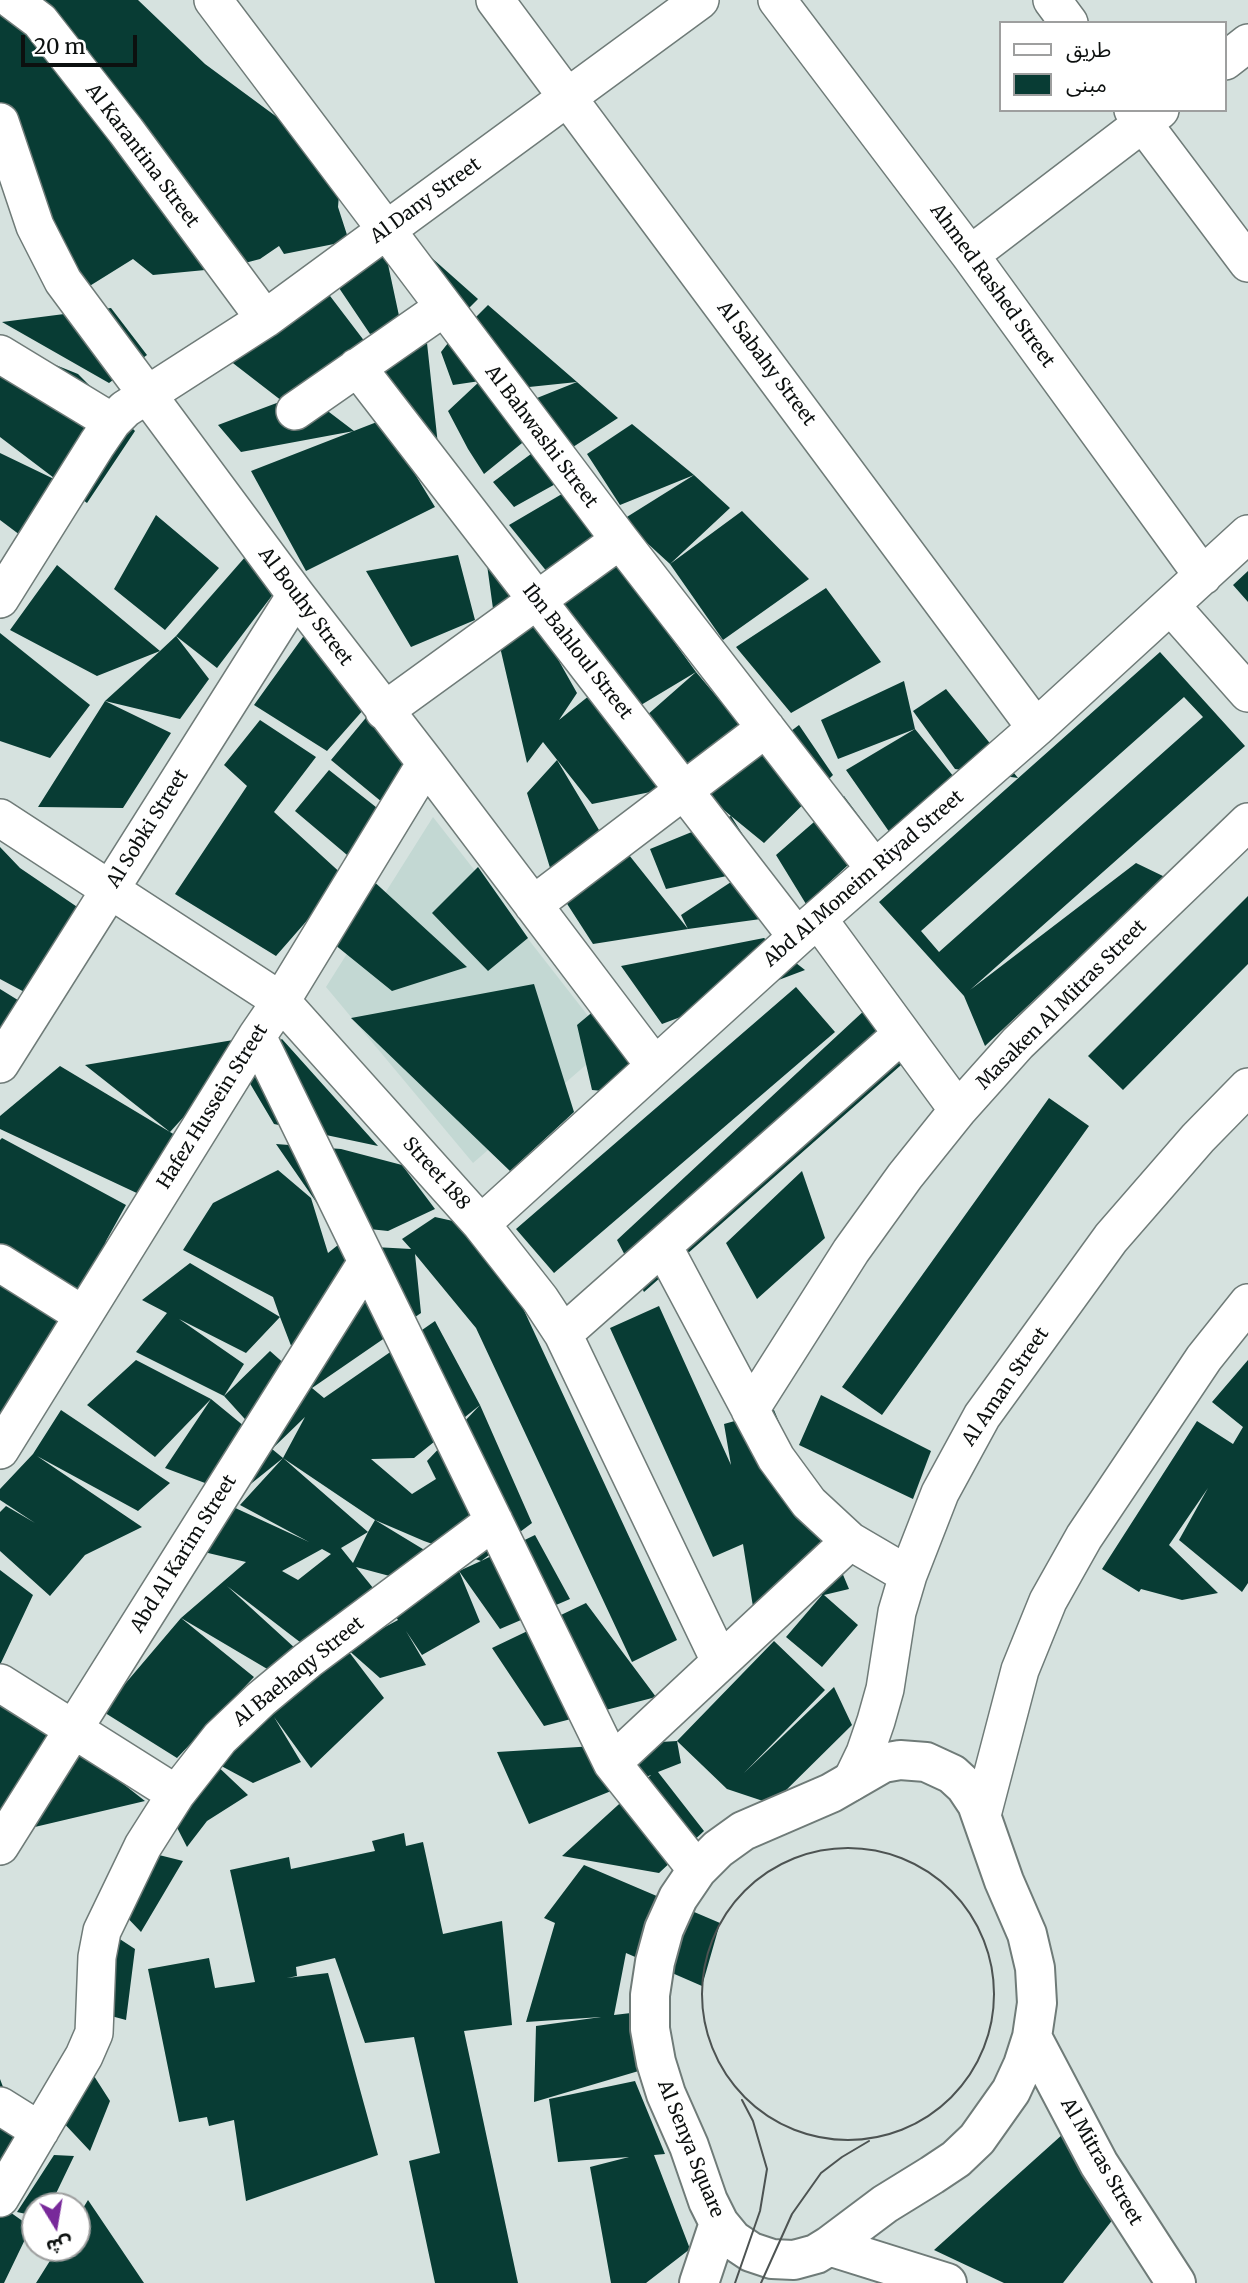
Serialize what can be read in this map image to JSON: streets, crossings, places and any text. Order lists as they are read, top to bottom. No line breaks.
{"streets":{"street":["Al Karantina Street","Al Dany Street","Ahmed Rashed Street","Al Sabahy Street","Al Bahwashi Street","Al Bouhy Street","Ibn Bahloul Street","Al Sobki Street","Abd Al Moneim Riyad Street","Masaken Al Mitras Street","Hafez Hussein Street","Street 188","Al Aman Street","Abd Al Karim Street","Al Baehaqy Street","Al Senya Square","Al Mitras Street"]},"crossings":[["Al Karantina Street","Al Dany Street"],["Al Dany Street","Al Sabahy Street"],["Al Dany Street","Al Bahwashi Street"],["Al Dany Street","Al Bouhy Street"],["Ahmed Rashed Street","Abd Al Moneim Riyad Street"],["Al Sabahy Street","Abd Al Moneim Riyad Street"],["Al Bahwashi Street","Abd Al Moneim Riyad Street"],["Al Bouhy Street","Al Sobki Street"],["Al Bouhy Street","Abd Al Moneim Riyad Street"],["Al Bouhy Street","Hafez Hussein Street"],["Ibn Bahloul Street","Abd Al Moneim Riyad Street"],["Ibn Bahloul Street","Masaken Al Mitras Street"],["Al Sobki Street","Street 188"],["Abd Al Moneim Riyad Street","Street 188"],["Hafez Hussein Street","Street 188"],["Al Aman Street","Al Senya Square"],["Al Senya Square","Al Mitras Street"]],"legend":["طريق","مبنى"],"scale_bar":"20 m","north":"bottom"}
